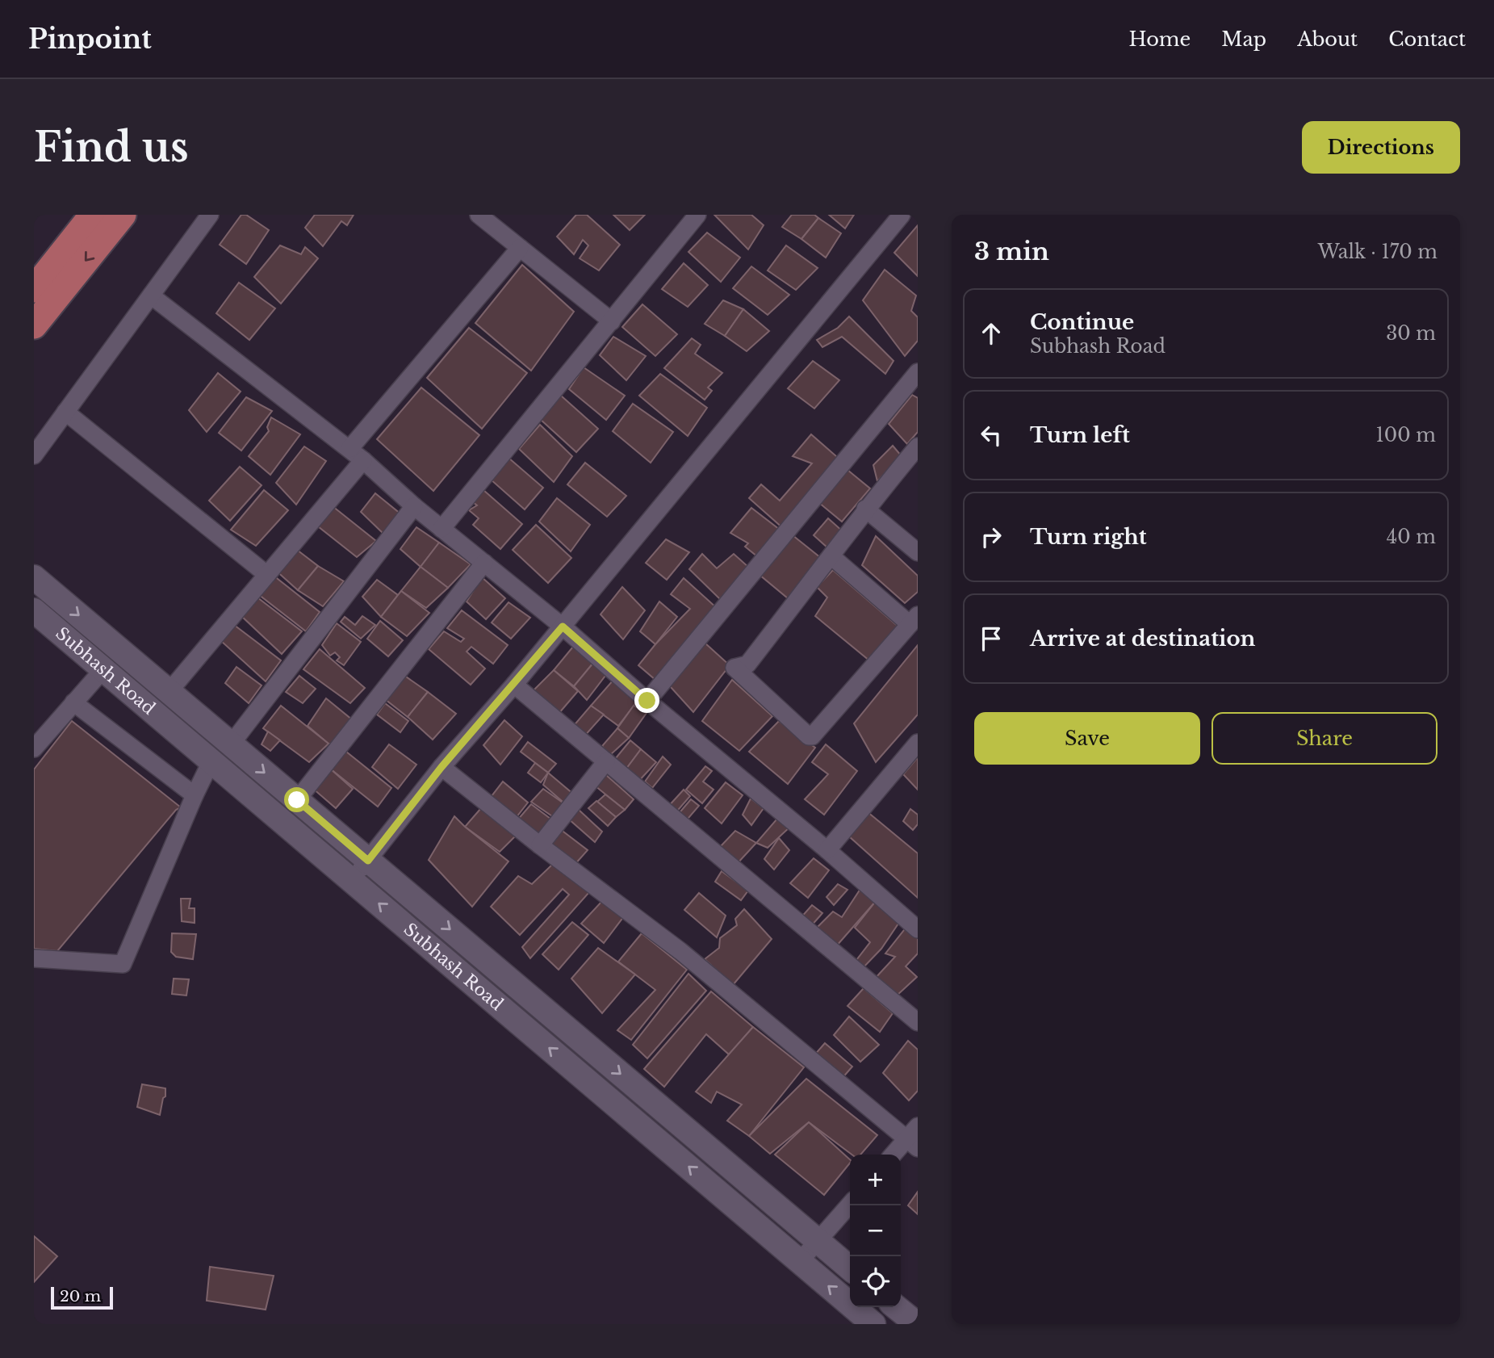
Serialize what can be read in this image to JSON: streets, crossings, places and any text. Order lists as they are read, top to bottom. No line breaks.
{"streets":{"street":["Subhash Road"]},"scale_bar":"20 m","page":{"header":"Pinpoint","nav":["Home","Map","About","Contact"],"buttons":["Directions",["Save","Share"]],"title":"Find us","heading":["3 min","Walk · 170 m"],"list":[["Continue","Subhash Road","30 m"],["Turn left","100 m"],["Turn right","40 m"],"Arrive at destination"],"map_buttons":["+","−"],"scale":"20 m"}}
